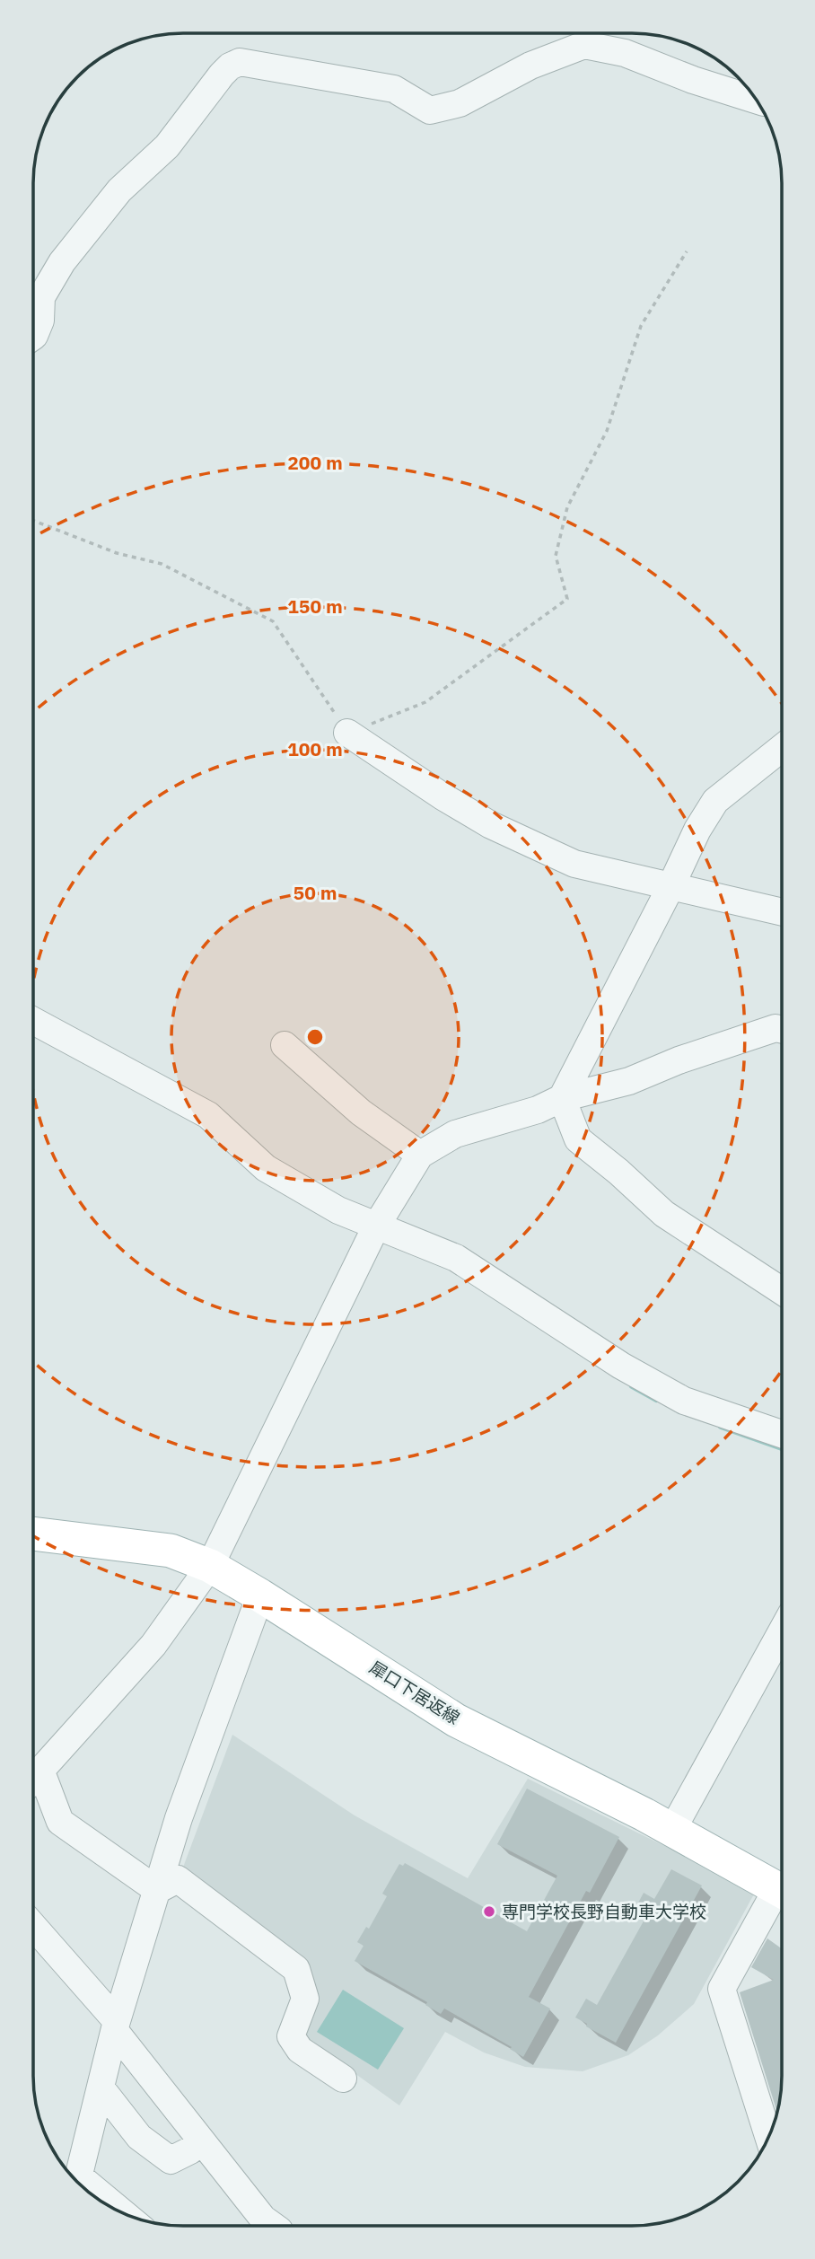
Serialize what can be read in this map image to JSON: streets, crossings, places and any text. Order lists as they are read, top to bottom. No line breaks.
{"streets":{"main road":["犀口下居返線"]},"places":["専門学校長野自動車大学校"],"rings":["200 m","150 m","100 m","50 m"]}
